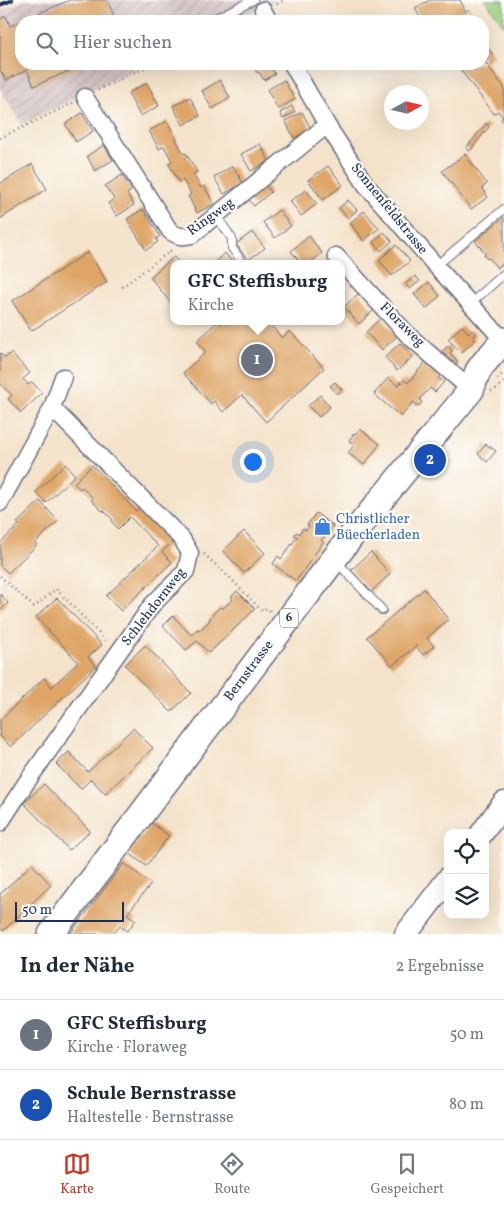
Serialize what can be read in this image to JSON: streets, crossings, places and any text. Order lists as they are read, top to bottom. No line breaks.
{"streets":{"main road":["6","Bernstrasse"],"street":["Sonnenfeldstrasse","Ringweg","Floraweg","Schlehdornweg"]},"crossings":[["Sonnenfeldstrasse","Ringweg"],["Sonnenfeldstrasse","Bernstrasse"],["Floraweg","6"],["Floraweg","Bernstrasse"],["6","Bernstrasse"]],"places":{"shop":["Christlicher Büecherladen"]},"scale_bar":"50 m","north":"right","page":{"search":"Hier suchen","popup":["GFC Steffisburg","Kirche"],"pins":["1","2"],"scale":"50 m","heading":["In der Nähe","2 Ergebnisse"],"list":[{"mark":"1","name":"GFC Steffisburg","note":"Kirche · Floraweg","value":"50 m"},{"mark":"2","name":"Schule Bernstrasse","note":"Haltestelle · Bernstrasse","value":"80 m"}],"nav":["Karte","Route","Gespeichert"]}}
